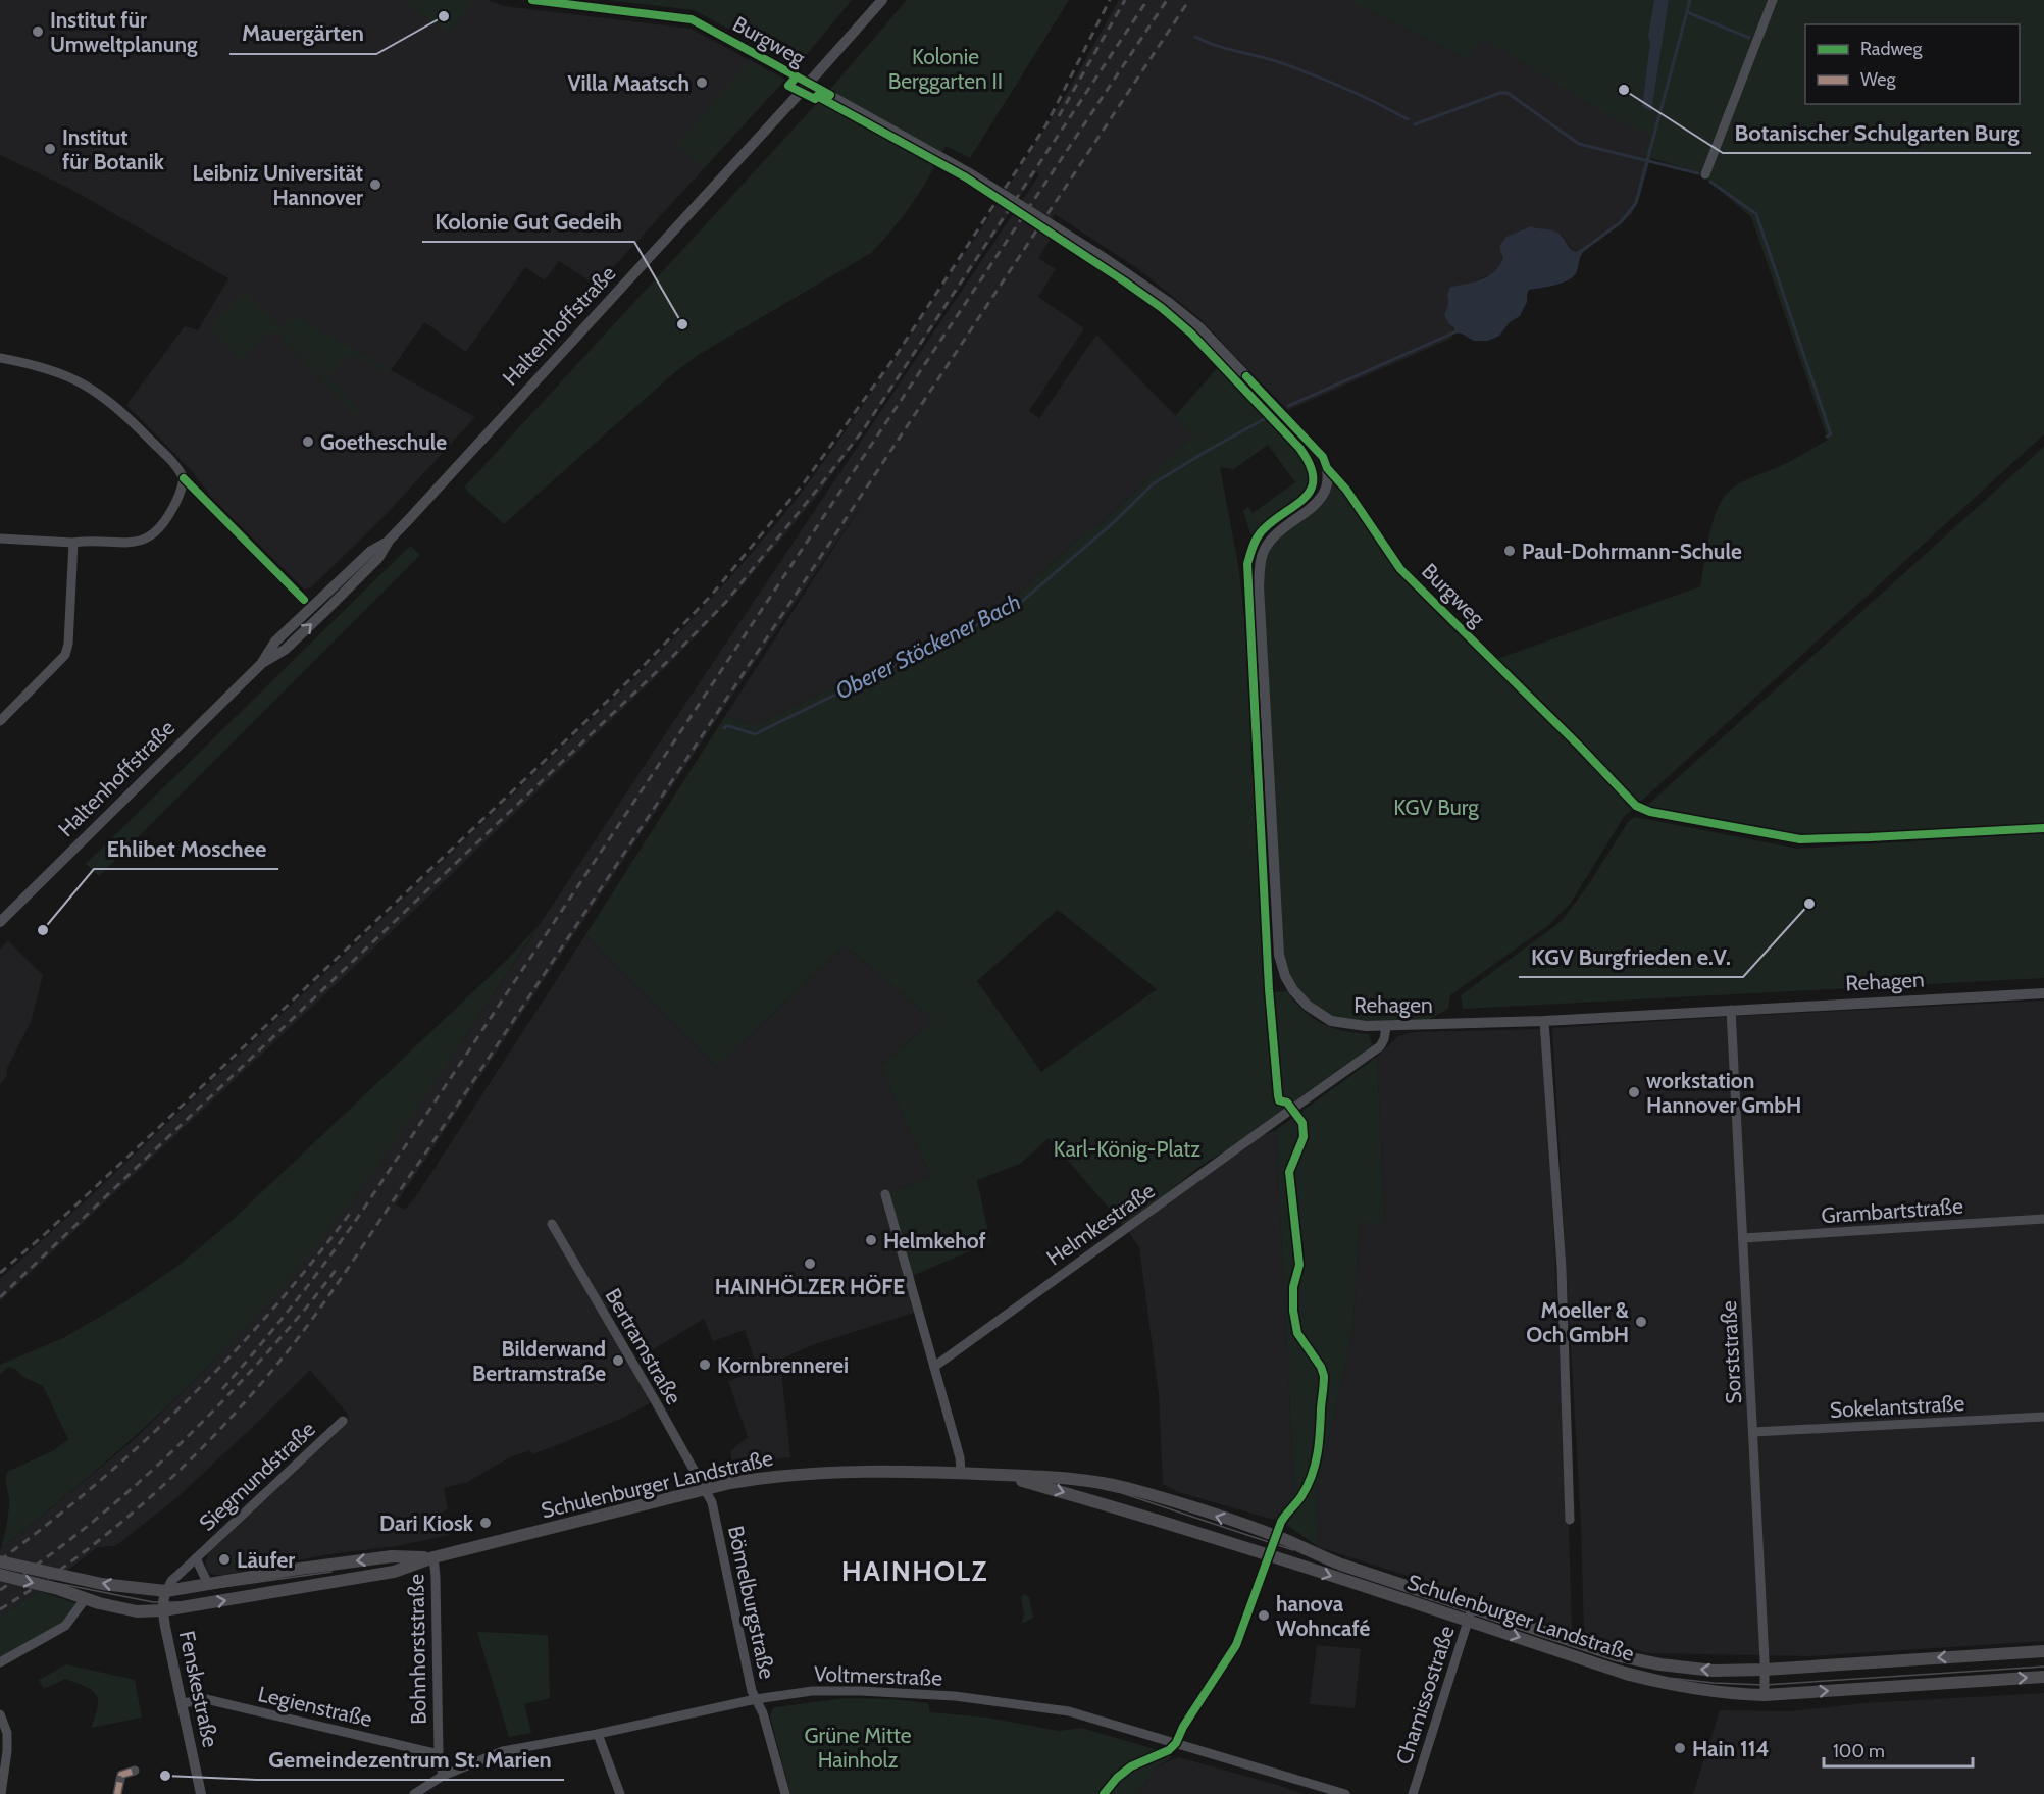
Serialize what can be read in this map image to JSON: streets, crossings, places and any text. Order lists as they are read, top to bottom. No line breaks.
{"streets":{"main road":["Schulenburger Landstraße"],"street":["Burgweg","Haltenhoffstraße","Rehagen","Grambartstraße","Helmkestraße","Bertramstraße","Sorststraße","Sokelantstraße","Siegmundstraße","Bömelburgstraße","Bohnhorststraße","Voltmerstraße","Fenskestraße","Chamissostraße","Legienstraße"]},"crossings":[["Burgweg","Haltenhoffstraße"],["Burgweg","Rehagen"],["Rehagen","Helmkestraße"],["Rehagen","Sorststraße"],["Grambartstraße","Sorststraße"],["Bertramstraße","Schulenburger Landstraße"],["Bertramstraße","Bömelburgstraße"],["Sorststraße","Sokelantstraße"],["Sorststraße","Schulenburger Landstraße"],["Siegmundstraße","Schulenburger Landstraße"],["Siegmundstraße","Fenskestraße"],["Schulenburger Landstraße","Bömelburgstraße"],["Schulenburger Landstraße","Bohnhorststraße"],["Schulenburger Landstraße","Fenskestraße"],["Schulenburger Landstraße","Chamissostraße"],["Bömelburgstraße","Voltmerstraße"],["Bohnhorststraße","Voltmerstraße"],["Bohnhorststraße","Legienstraße"],["Fenskestraße","Legienstraße"]],"districts":["HAINHOLZ"],"water":["Oberer Stöckener Bach"],"parks":["Kolonie Berggarten II","KGV Burg","Karl-König-Platz","Grüne Mitte Hainholz"],"places":["Mauergärten","Institut für Umweltplanung","Villa Maatsch","Botanischer Schulgarten Burg","Institut für Botanik","Leibniz Universität Hannover","Kolonie Gut Gedeih","Goetheschule","Paul-Dohrmann-Schule","KGV Burgfrieden e.V.","Ehlibet Moschee","workstation Hannover GmbH","Helmkehof","HAINHÖLZER HÖFE","Moeller & Och GmbH","Bilderwand Bertramstraße","Kornbrennerei","Dari Kiosk","Läufer","hanova Wohncafé","Hain 114","Gemeindezentrum St. Marien"],"legend":["Radweg","Weg"],"scale_bar":"100 m"}
